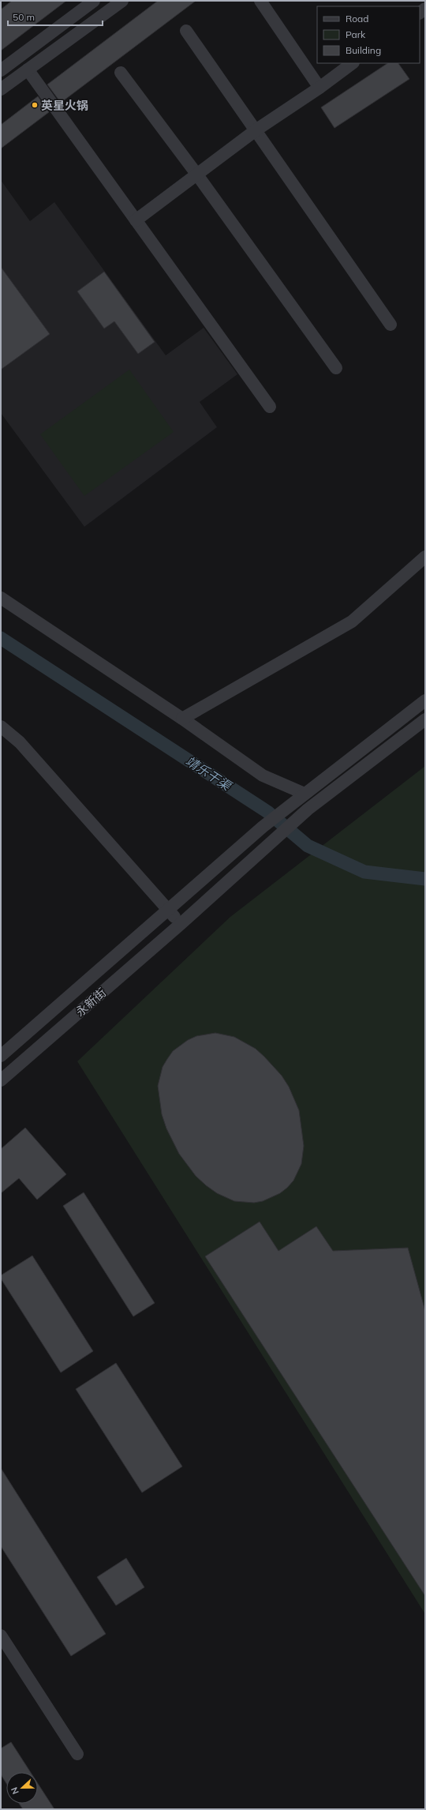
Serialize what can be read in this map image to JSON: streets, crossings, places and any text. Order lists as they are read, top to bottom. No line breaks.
{"streets":{"street":["永新街"]},"water":["靖乐干渠"],"places":["英星火锅"],"legend":["Road","Park","Building"],"scale_bar":"50 m","north":"left"}
